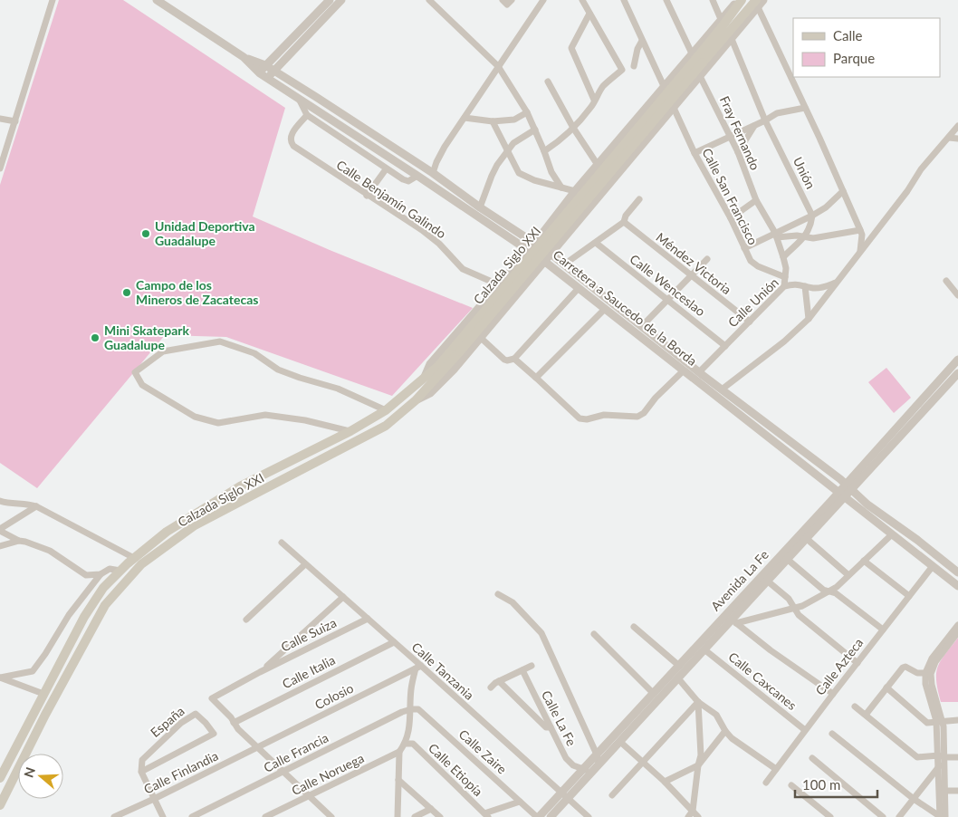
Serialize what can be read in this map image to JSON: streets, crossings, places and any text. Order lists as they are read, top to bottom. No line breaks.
{"streets":{"main road":["Calzada Siglo XXI"],"street":["Fray Fernando","Unión","Calle San Francisco","Calle Benjamín Galindo","Méndez Victoria","Calle Wenceslao","Calle Unión","Carretera a Saucedo de la Borda","Avenida La Fe","Calle Suiza","Calle Azteca","Calle Tanzania","Calle Italia","Calle Caxcanes","Colosio","Calle La Fe","España","Calle Zaire","Calle Francia","Calle Etiopía","Calle Finlandia","Calle Noruega"]},"crossings":[["Fray Fernando","Calle San Francisco"],["Fray Fernando","Calzada Siglo XXI"],["Fray Fernando","Calle Unión"],["Unión","Calzada Siglo XXI"],["Calle San Francisco","Calzada Siglo XXI"],["Méndez Victoria","Calle Unión"],["Calzada Siglo XXI","Carretera a Saucedo de la Borda"],["Calle Wenceslao","Calle Unión"],["Calle Unión","Carretera a Saucedo de la Borda"],["Carretera a Saucedo de la Borda","Avenida La Fe"],["Carretera a Saucedo de la Borda","Calle Azteca"],["Avenida La Fe","Calle Tanzania"],["Avenida La Fe","Calle Caxcanes"],["Avenida La Fe","Calle La Fe"],["Avenida La Fe","Calle Zaire"],["Calle Suiza","Calle Tanzania"],["Calle Suiza","Calle Italia"],["Calle Azteca","Calle Caxcanes"],["Calle Tanzania","Calle Italia"],["Calle Tanzania","Colosio"],["Colosio","Calle Finlandia"],["Calle Zaire","Calle Francia"]],"places":["Unidad Deportiva Guadalupe","Campo de los Mineros de Zacatecas","Mini Skatepark Guadalupe"],"legend":["Calle","Parque"],"scale_bar":"100 m","north":"left"}
